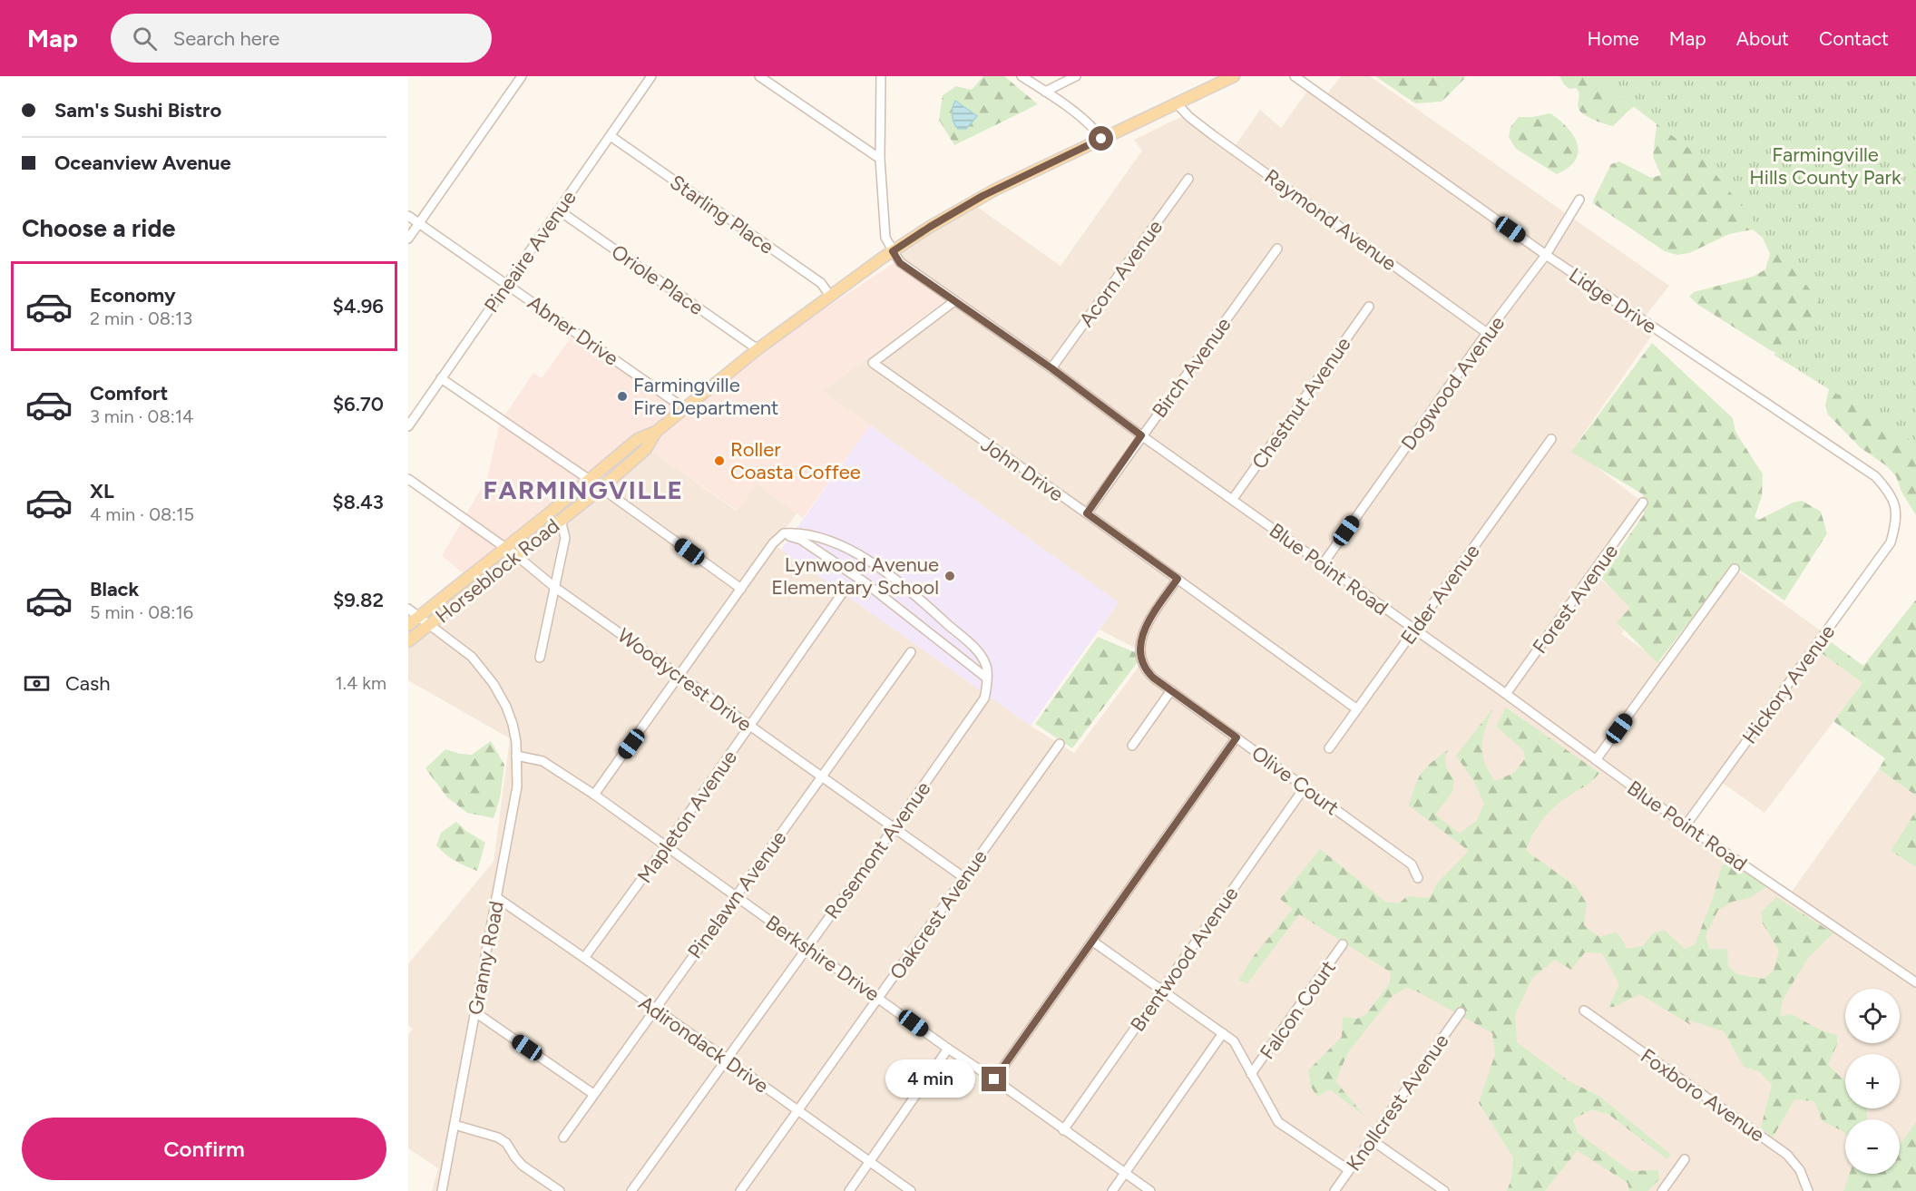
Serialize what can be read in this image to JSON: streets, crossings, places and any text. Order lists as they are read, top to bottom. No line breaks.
{"streets":{"main road":["Horseblock Road"],"street":["Starling Place","Raymond Avenue","Pineaire Avenue","Acorn Avenue","Oriole Place","Lidge Drive","Abner Drive","Birch Avenue","Dogwood Avenue","Chestnut Avenue","John Drive","Blue Point Road","Elder Avenue","Forest Avenue","Woodycrest Drive","Hickory Avenue","Olive Court","Mapleton Avenue","Rosemont Avenue","Pinelawn Avenue","Oakcrest Avenue","Granny Road","Berkshire Drive","Brentwood Avenue","Falcon Court","Adirondack Drive","Foxboro Avenue","Knollcrest Avenue"]},"crossings":[["Starling Place","Pineaire Avenue"],["Starling Place","Horseblock Road"],["Raymond Avenue","Dogwood Avenue"],["Raymond Avenue","Horseblock Road"],["Pineaire Avenue","Oriole Place"],["Pineaire Avenue","Abner Drive"],["Acorn Avenue","Blue Point Road"],["Oriole Place","Horseblock Road"],["Lidge Drive","Dogwood Avenue"],["Lidge Drive","Hickory Avenue"],["Abner Drive","Horseblock Road"],["Birch Avenue","John Drive"],["Birch Avenue","Blue Point Road"],["Dogwood Avenue","Blue Point Road"],["Chestnut Avenue","Blue Point Road"],["John Drive","Blue Point Road"],["John Drive","Elder Avenue"],["John Drive","Olive Court"],["Blue Point Road","Horseblock Road"],["Blue Point Road","Elder Avenue"],["Blue Point Road","Forest Avenue"],["Blue Point Road","Hickory Avenue"],["Horseblock Road","Woodycrest Drive"],["Horseblock Road","Granny Road"],["Woodycrest Drive","Mapleton Avenue"],["Woodycrest Drive","Rosemont Avenue"],["Woodycrest Drive","Pinelawn Avenue"],["Woodycrest Drive","Oakcrest Avenue"],["Olive Court","Brentwood Avenue"],["Mapleton Avenue","Berkshire Drive"],["Mapleton Avenue","Adirondack Drive"],["Rosemont Avenue","Berkshire Drive"],["Rosemont Avenue","Adirondack Drive"],["Pinelawn Avenue","Berkshire Drive"],["Pinelawn Avenue","Adirondack Drive"],["Oakcrest Avenue","Berkshire Drive"],["Oakcrest Avenue","Adirondack Drive"],["Granny Road","Berkshire Drive"],["Granny Road","Adirondack Drive"],["Berkshire Drive","Brentwood Avenue"]],"districts":["FARMINGVILLE"],"parks":["Farmingville Hills County Park"],"places":["Farmingville Fire Department","Roller Coasta Coffee","Lynwood Avenue Elementary School"],"page":{"header":"Map","search":"Search here","nav":["Home","Map","About","Contact"],"banner":["Sam's Sushi Bistro","Oceanview Avenue"],"heading":"Choose a ride","list":[{"name":"Economy","note":"2 min · 08:13","value":"$4.96"},{"name":"Comfort","note":"3 min · 08:14","value":"$6.70"},{"name":"XL","note":"4 min · 08:15","value":"$8.43"},{"name":"Black","note":"5 min · 08:16","value":"$9.82"}],"pay":["Cash","1.4 km"],"map_buttons":["+","−"],"bubble":"4 min","buttons":"Confirm"}}
